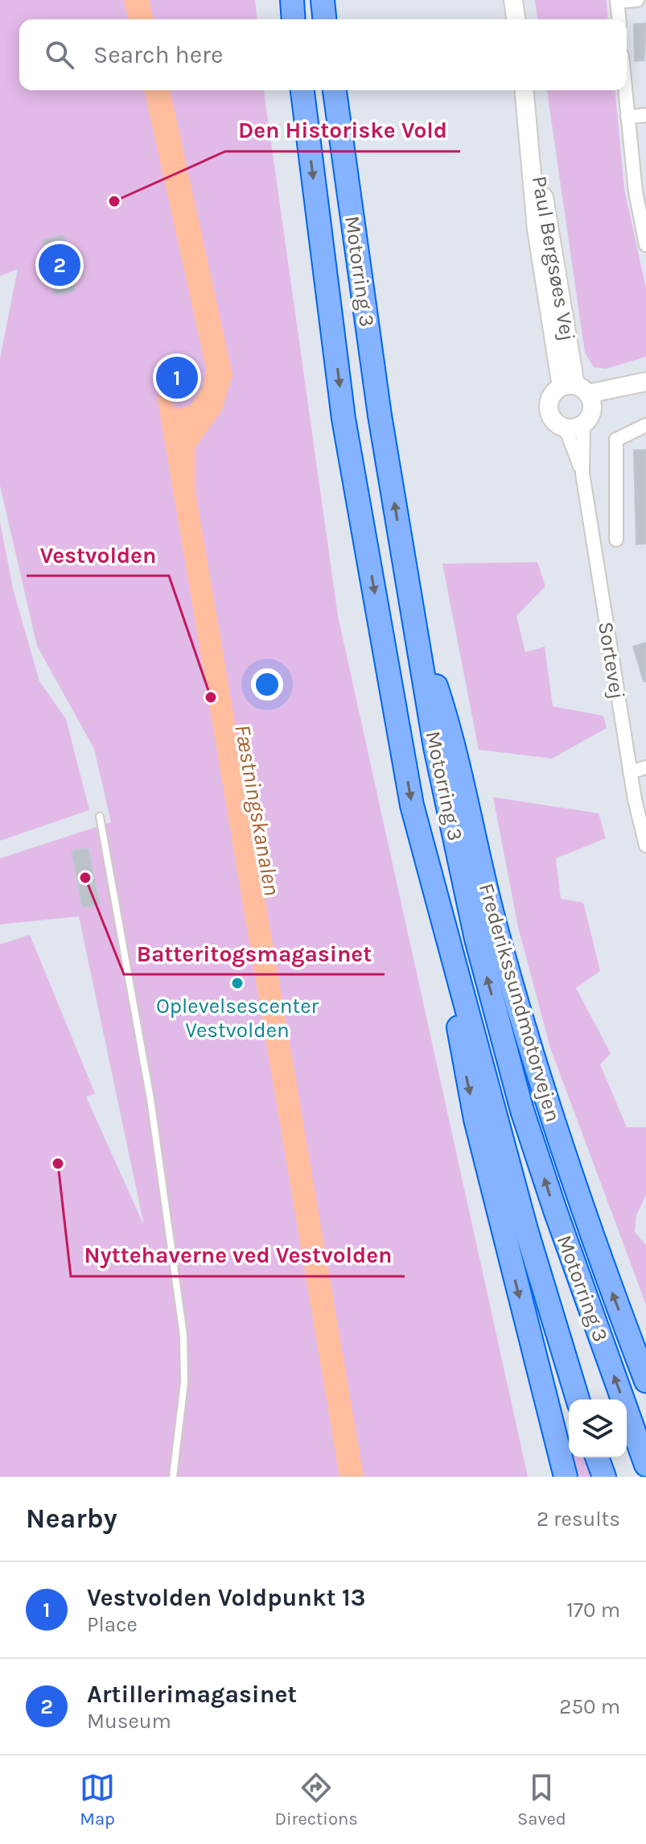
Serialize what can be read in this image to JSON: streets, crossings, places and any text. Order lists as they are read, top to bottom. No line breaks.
{"streets":{"highway":["Motorring 3","Frederikssundmotorvejen"],"street":["Paul Bergsøes Vej","Sortevej"]},"crossings":[["Paul Bergsøes Vej","Sortevej"],["Motorring 3","Frederikssundmotorvejen"]],"water":["Fæstningskanalen"],"places":["Den Historiske Vold","Vestvolden","Batteritogsmagasinet","Oplevelsescenter Vestvolden","Nyttehaverne ved Vestvolden"],"page":{"search":"Search here","pins":["2","1"],"heading":["Nearby","2 results"],"list":[{"mark":"1","name":"Vestvolden Voldpunkt 13","note":"Place","value":"170 m"},{"mark":"2","name":"Artillerimagasinet","note":"Museum","value":"250 m"}],"nav":["Map","Directions","Saved"]}}
